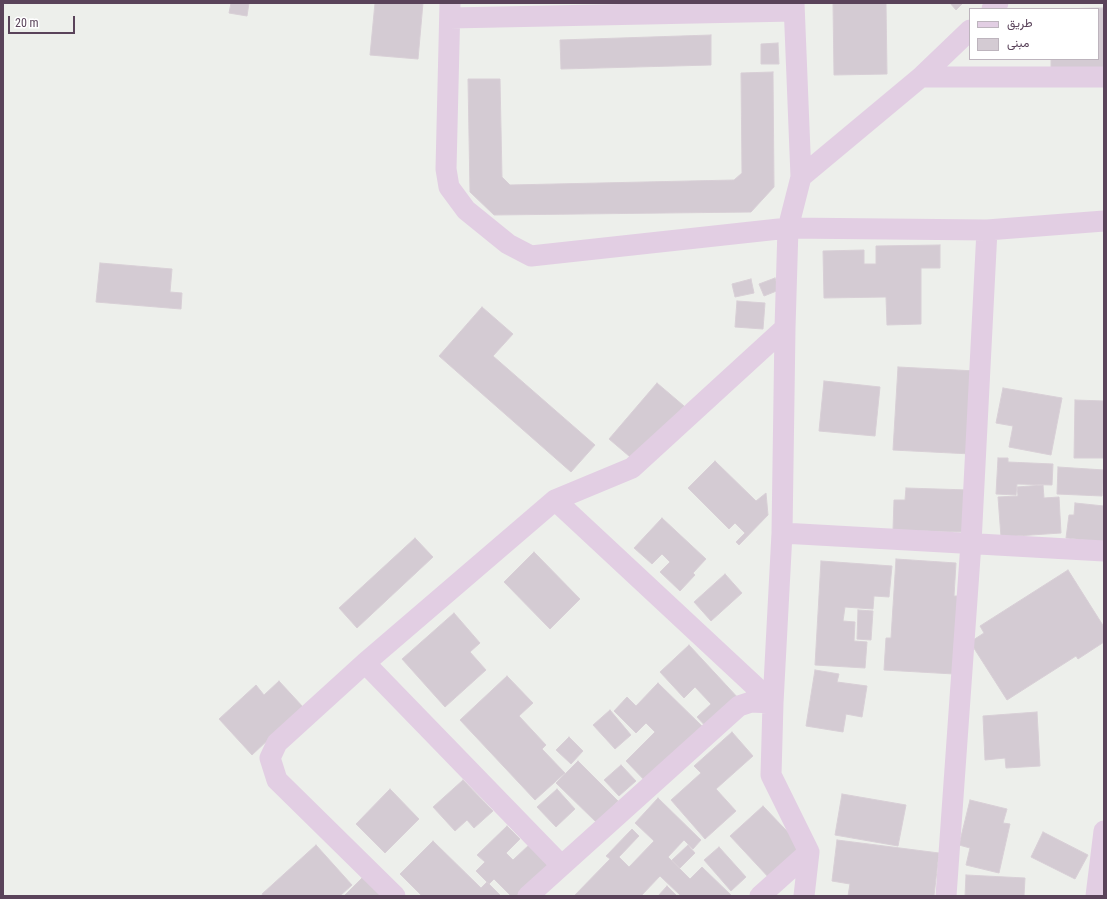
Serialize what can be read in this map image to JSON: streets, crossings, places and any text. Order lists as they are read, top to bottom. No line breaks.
{"legend":["طريق","مبنى"],"scale_bar":"20 m"}
